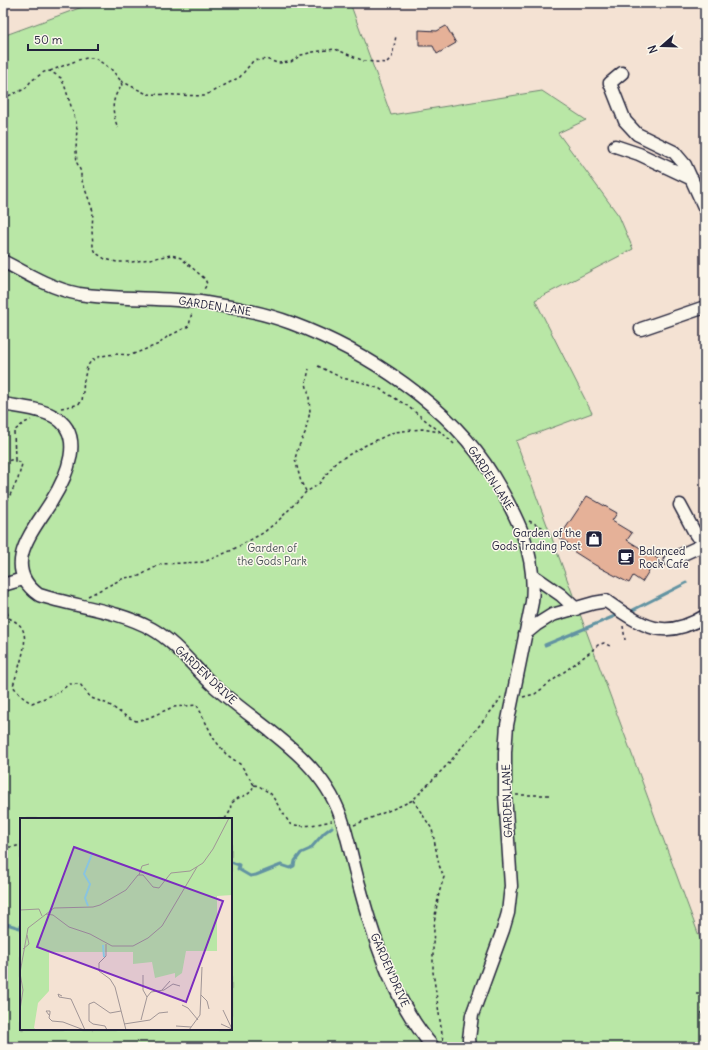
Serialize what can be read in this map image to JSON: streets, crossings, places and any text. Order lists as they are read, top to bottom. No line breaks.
{"streets":{"street":["GARDEN LANE","GARDEN DRIVE"]},"parks":["Garden of the Gods Park"],"places":{"shop":["Garden of the Gods Trading Post"],"cafe":["Balanced Rock Cafe"]},"scale_bar":"50 m","north":"left"}
